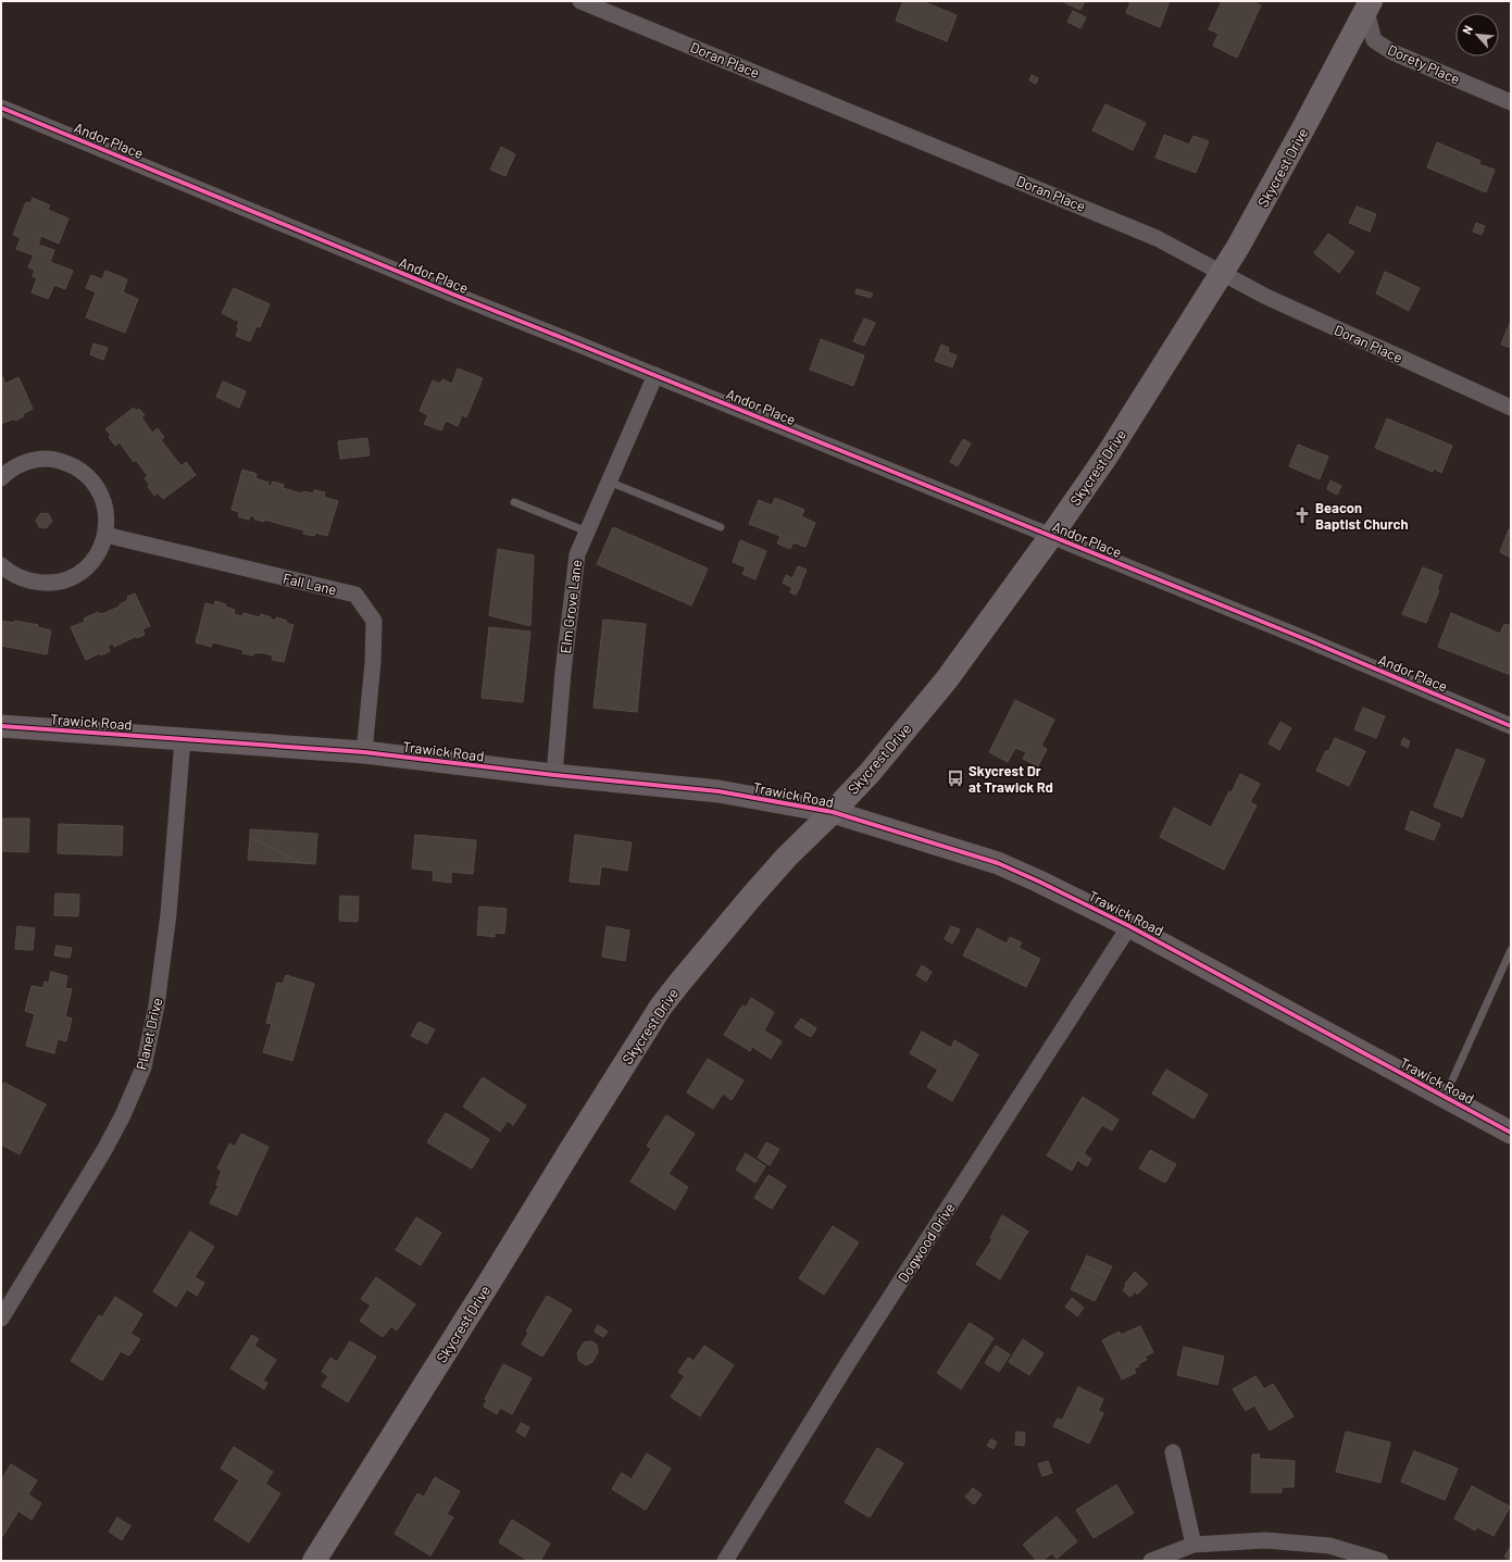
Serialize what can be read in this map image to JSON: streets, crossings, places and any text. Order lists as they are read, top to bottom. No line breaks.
{"streets":{"main road":["Skycrest Drive"],"street":["Doran Place","Dorety Place","Andor Place","Fall Lane","Elm Grove Lane","Trawick Road","Planet Drive","Dogwood Drive"]},"crossings":[["Doran Place","Skycrest Drive"],["Dorety Place","Skycrest Drive"],["Andor Place","Skycrest Drive"],["Andor Place","Elm Grove Lane"],["Skycrest Drive","Trawick Road"],["Fall Lane","Trawick Road"],["Elm Grove Lane","Trawick Road"],["Trawick Road","Planet Drive"],["Trawick Road","Dogwood Drive"]],"places":{"church":["Beacon Baptist Church"],"bus stop":["Skycrest Dr at Trawick Rd"]},"north":"top left"}
